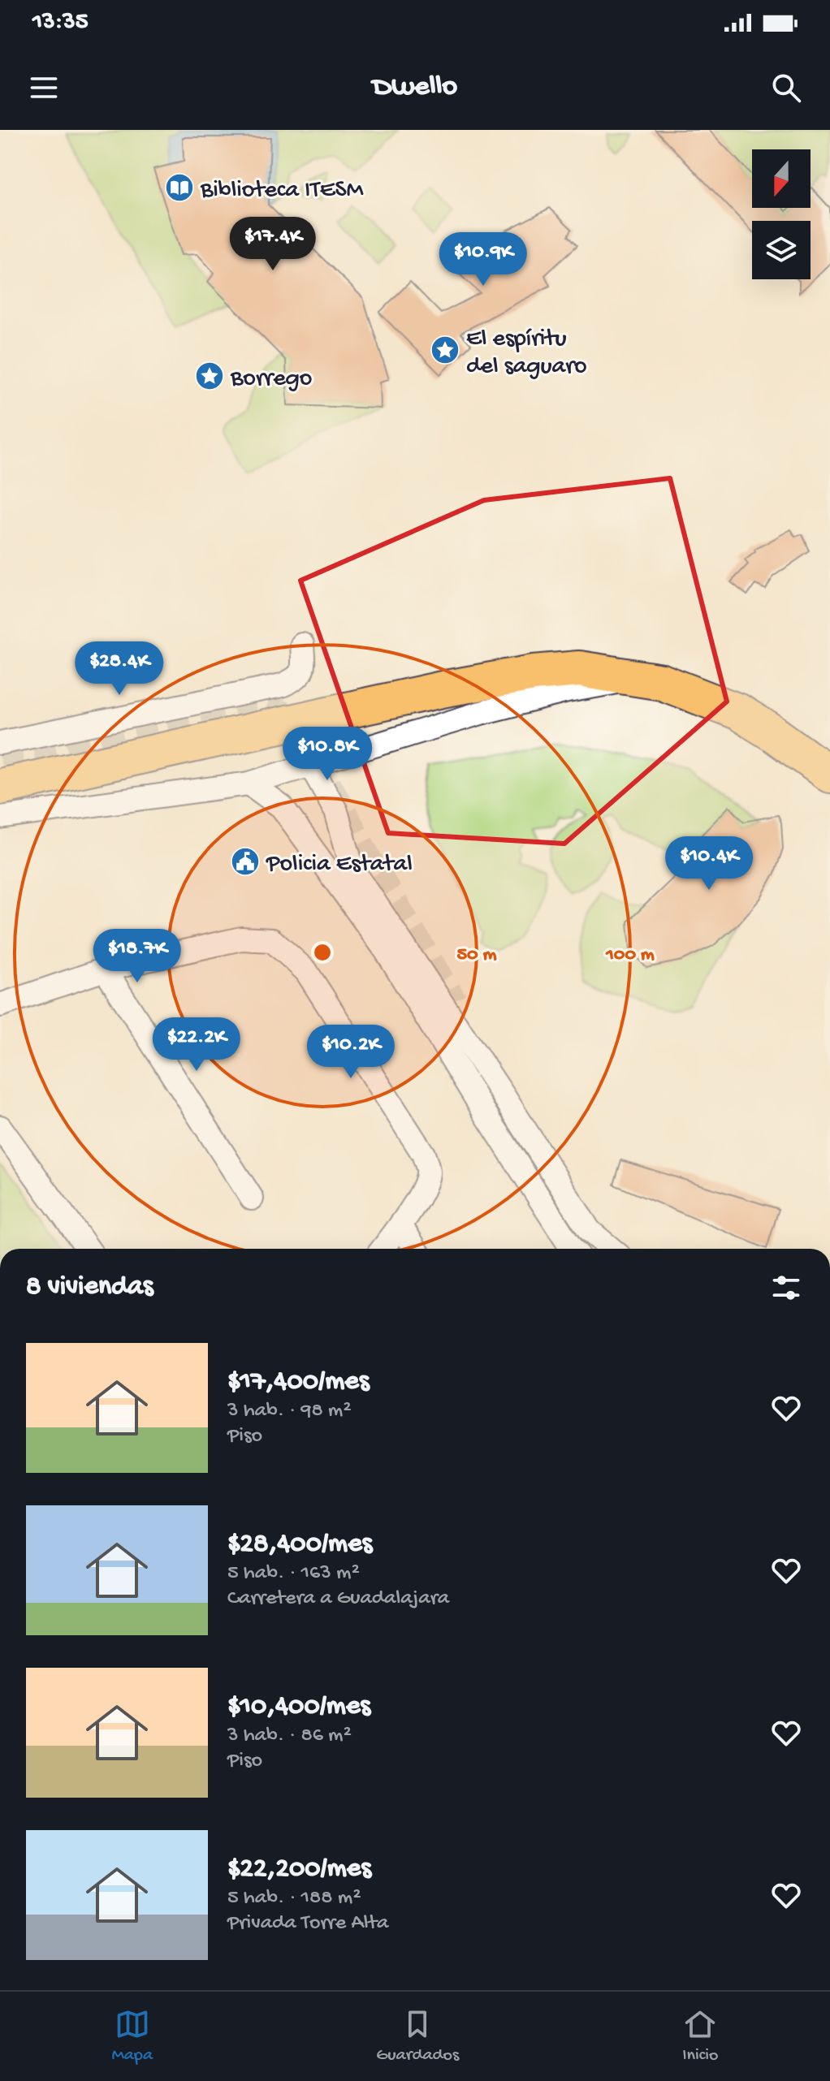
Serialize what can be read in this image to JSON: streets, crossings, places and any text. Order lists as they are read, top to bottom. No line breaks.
{"places":{"library":["Biblioteca ITESM"],"place":["El espíritu del saguaro","Borrego"],"public building":["Policia Estatal"]},"north":"bottom","page":{"status":"13:35","header":"Dwello","price":["$17.4K","$10.9K","$28.4K","$10.8K","$10.4K","$18.7K","$22.2K","$10.2K"],"heading":"8 viviendas","list":[{"name":"$17,400/mes","note":"3 hab. · 98 m² · Piso"},{"name":"$28,400/mes","note":"5 hab. · 163 m² · Carretera a Guadalajara"},{"name":"$10,400/mes","note":"3 hab. · 86 m² · Piso"},{"name":"$22,200/mes","note":"5 hab. · 188 m² · Privada Torre Alta"}],"tabs":["Mapa","Guardados","Inicio"]},"rings":["50 m","100 m"]}
